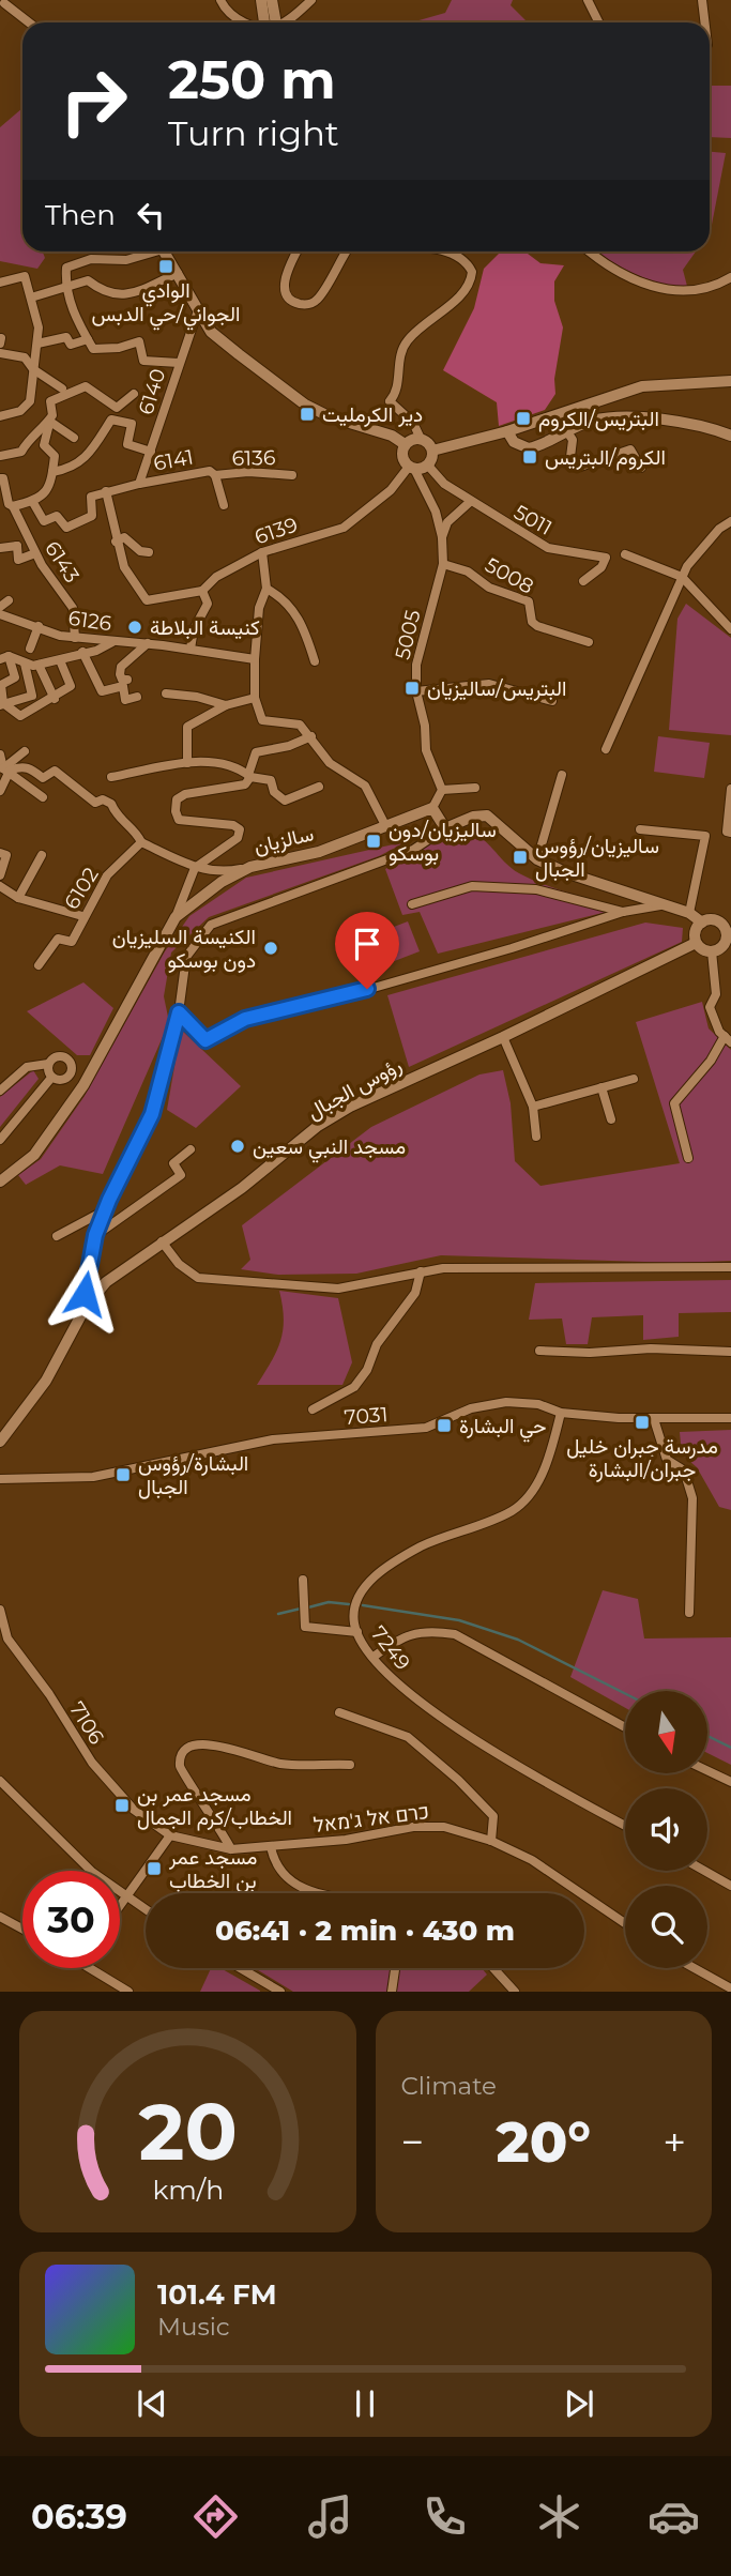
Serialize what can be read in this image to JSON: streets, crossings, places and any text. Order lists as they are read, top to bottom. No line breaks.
{"streets":{"street":["6140","6136","6141","5011","6139","6143","5008","6126","5005","سالزيان","6102","رؤوس الجبال","7031","7249","7106","כרם אל ג'מאל"]},"crossings":[["6140","6141"],["6136","6141"],["5011","6139"],["5011","5005"],["6139","5005"],["6143","6126"],["5008","5005"],["7031","7249"],["7106","כרם אל ג'מאל"]],"places":{"transit":["الوادي الجواني/حي الدبس","دير الكرمليت","البتريس/الكروم","الكروم/البتريس","البتريس/ساليزيان","ساليزيان/دون بوسكو","ساليزيان/رؤوس الجبال","مدرسة جبران خليل جبران/البشارة","حي البشارة","البشارة/رؤوس الجبال","مسجد عمر بن الخطاب/كرم الجمال","مسجد عمر بن الخطاب"],"other":["كنيسة البلاطة","الكنيسة السليزيان دون بوسكو","مسجد النبي سعين"]},"north":"bottom","page":{"turn":["250 m","Turn right"],"then":"Then","limit":"30","trip":"06:41 · 2 min · 430 m","tile":"Climate","heat":["−","20°","+"],"song":["101.4 FM","Music"],"tabs":"06:39","gauge":["20","km/h"]}}
